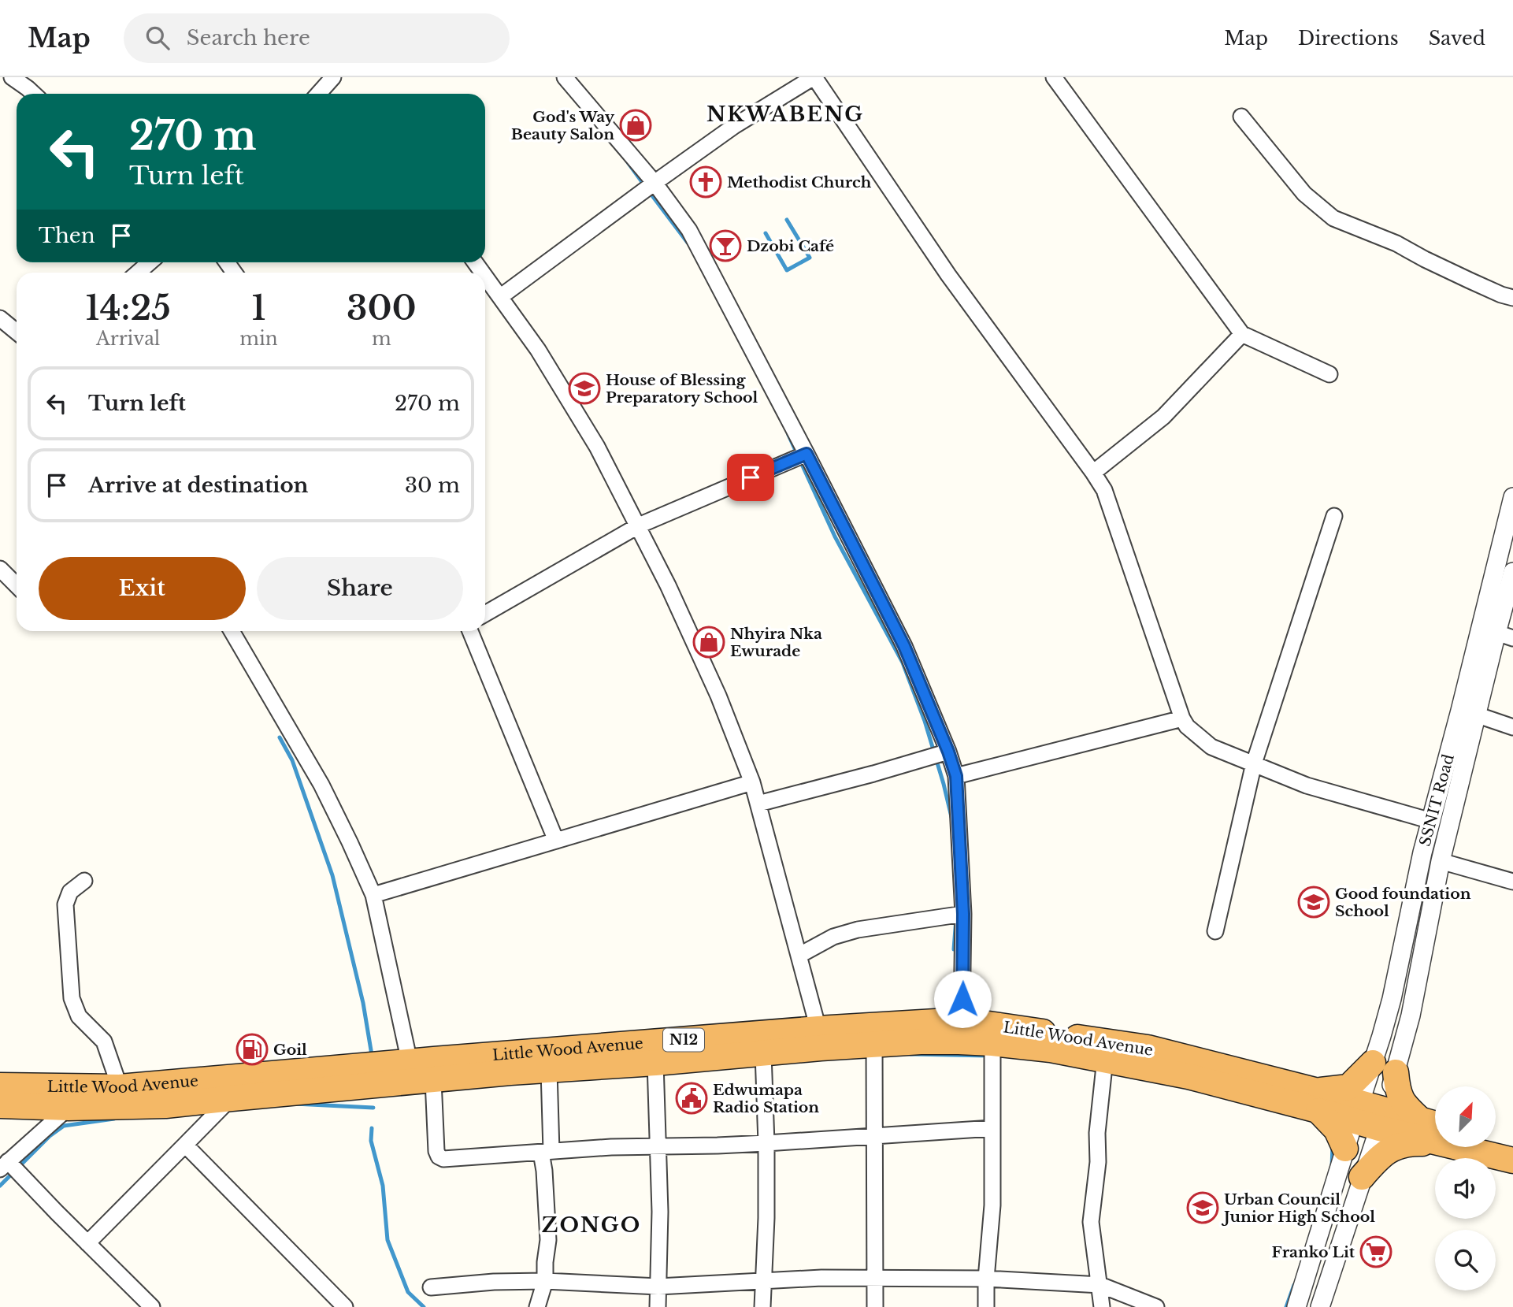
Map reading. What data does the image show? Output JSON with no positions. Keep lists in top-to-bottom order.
{
  "streets": {
    "highway": ["Little Wood Avenue", "N12"],
    "street": ["SSNIT Road"]
  },
  "crossings": [
    ["SSNIT Road", "Little Wood Avenue"],
    ["SSNIT Road", "N12"],
    ["Little Wood Avenue", "N12"]
  ],
  "districts": ["NKWABENG", "ZONGO"],
  "places": {
    "shop": ["God's Way Beauty Salon", "Nhyira Nka Ewurade"],
    "church": ["Methodist Church"],
    "bar": ["Dzobi Café"],
    "school or university": ["House of Blessing Preparatory School", "Good foundation School", "Urban Council Junior High School"],
    "fuel station": ["Goil"],
    "public building": ["Edwumapa Radio Station"],
    "supermarket": ["Franko Lit"]
  },
  "north": "top right",
  "page": {
    "header": "Map",
    "search": "Search here",
    "nav": ["Map", "Directions", "Saved"],
    "turn": ["270 m", "Turn left"],
    "then": "Then",
    "eta": [
      "14:25",
      "Arrival",
      "1",
      "min",
      "300",
      "m"
    ],
    "list": [
      {
        "name": "Turn left",
        "value": "270 m"
      },
      {
        "name": "Arrive at destination",
        "value": "30 m"
      }
    ],
    "buttons": ["Exit", "Share"]
  }
}
